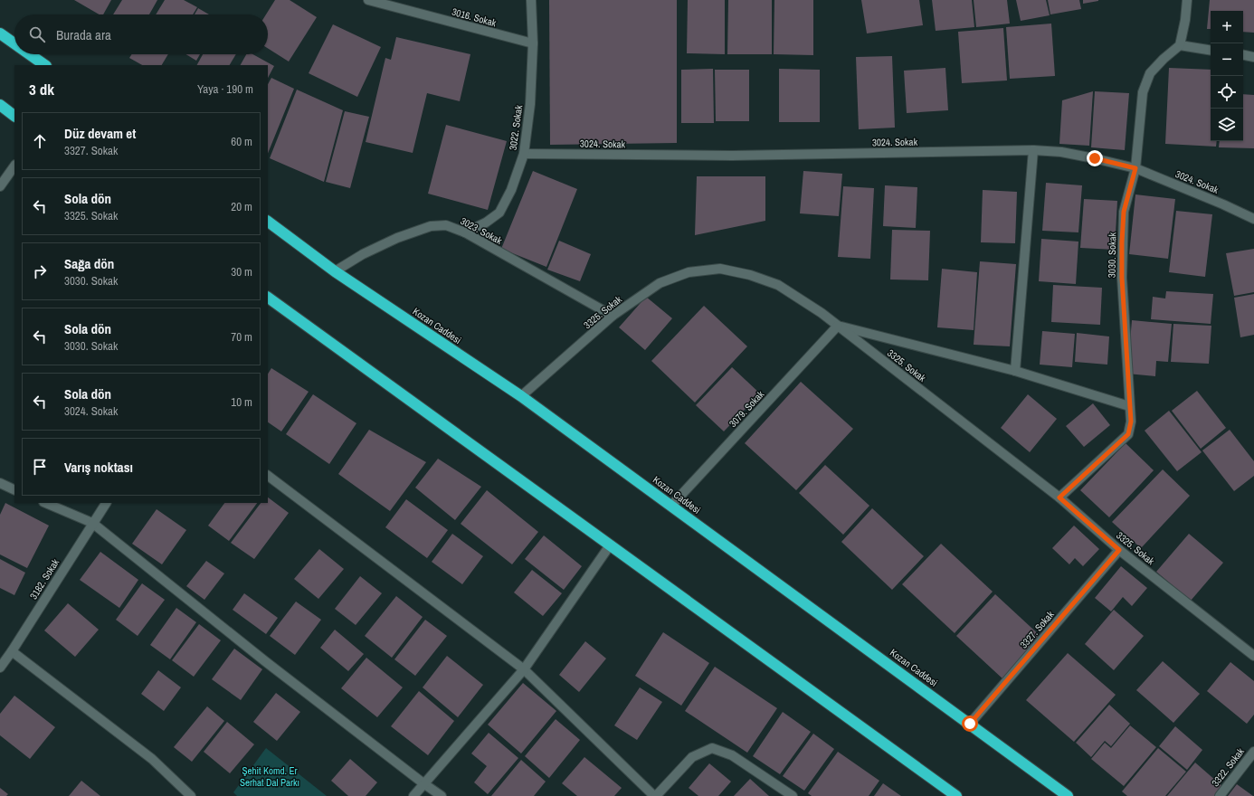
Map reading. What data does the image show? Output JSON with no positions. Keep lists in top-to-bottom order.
{
  "streets": {
    "highway": ["Kozan Caddesi"],
    "street": [
      "3016. Sokak",
      "3022. Sokak",
      "3024. Sokak",
      "3023. Sokak",
      "3030. Sokak",
      "3325. Sokak",
      "3079. Sokak",
      "3182. Sokak",
      "3327. Sokak",
      "3322. Sokak"
    ]
  },
  "crossings": [
    ["3016. Sokak", "3022. Sokak"],
    ["3022. Sokak", "3024. Sokak"],
    ["3022. Sokak", "3023. Sokak"],
    ["3024. Sokak", "3030. Sokak"],
    ["3023. Sokak", "3325. Sokak"],
    ["3023. Sokak", "Kozan Caddesi"],
    ["3030. Sokak", "3325. Sokak"],
    ["3325. Sokak", "Kozan Caddesi"],
    ["3325. Sokak", "3079. Sokak"],
    ["3325. Sokak", "3327. Sokak"],
    ["Kozan Caddesi", "3079. Sokak"],
    ["Kozan Caddesi", "3327. Sokak"]
  ],
  "parks": ["Şehit Komd. Er Serhat Dal Parkı"],
  "page": {
    "map_buttons": ["+", "−"],
    "search": "Burada ara",
    "heading": ["3 dk", "Yaya · 190 m"],
    "list": [
      ["Düz devam et", "3327. Sokak", "60 m"],
      ["Sola dön", "3325. Sokak", "20 m"],
      ["Sağa dön", "3030. Sokak", "30 m"],
      ["Sola dön", "3030. Sokak", "70 m"],
      ["Sola dön", "3024. Sokak", "10 m"],
      "Varış noktası"
    ]
  }
}
